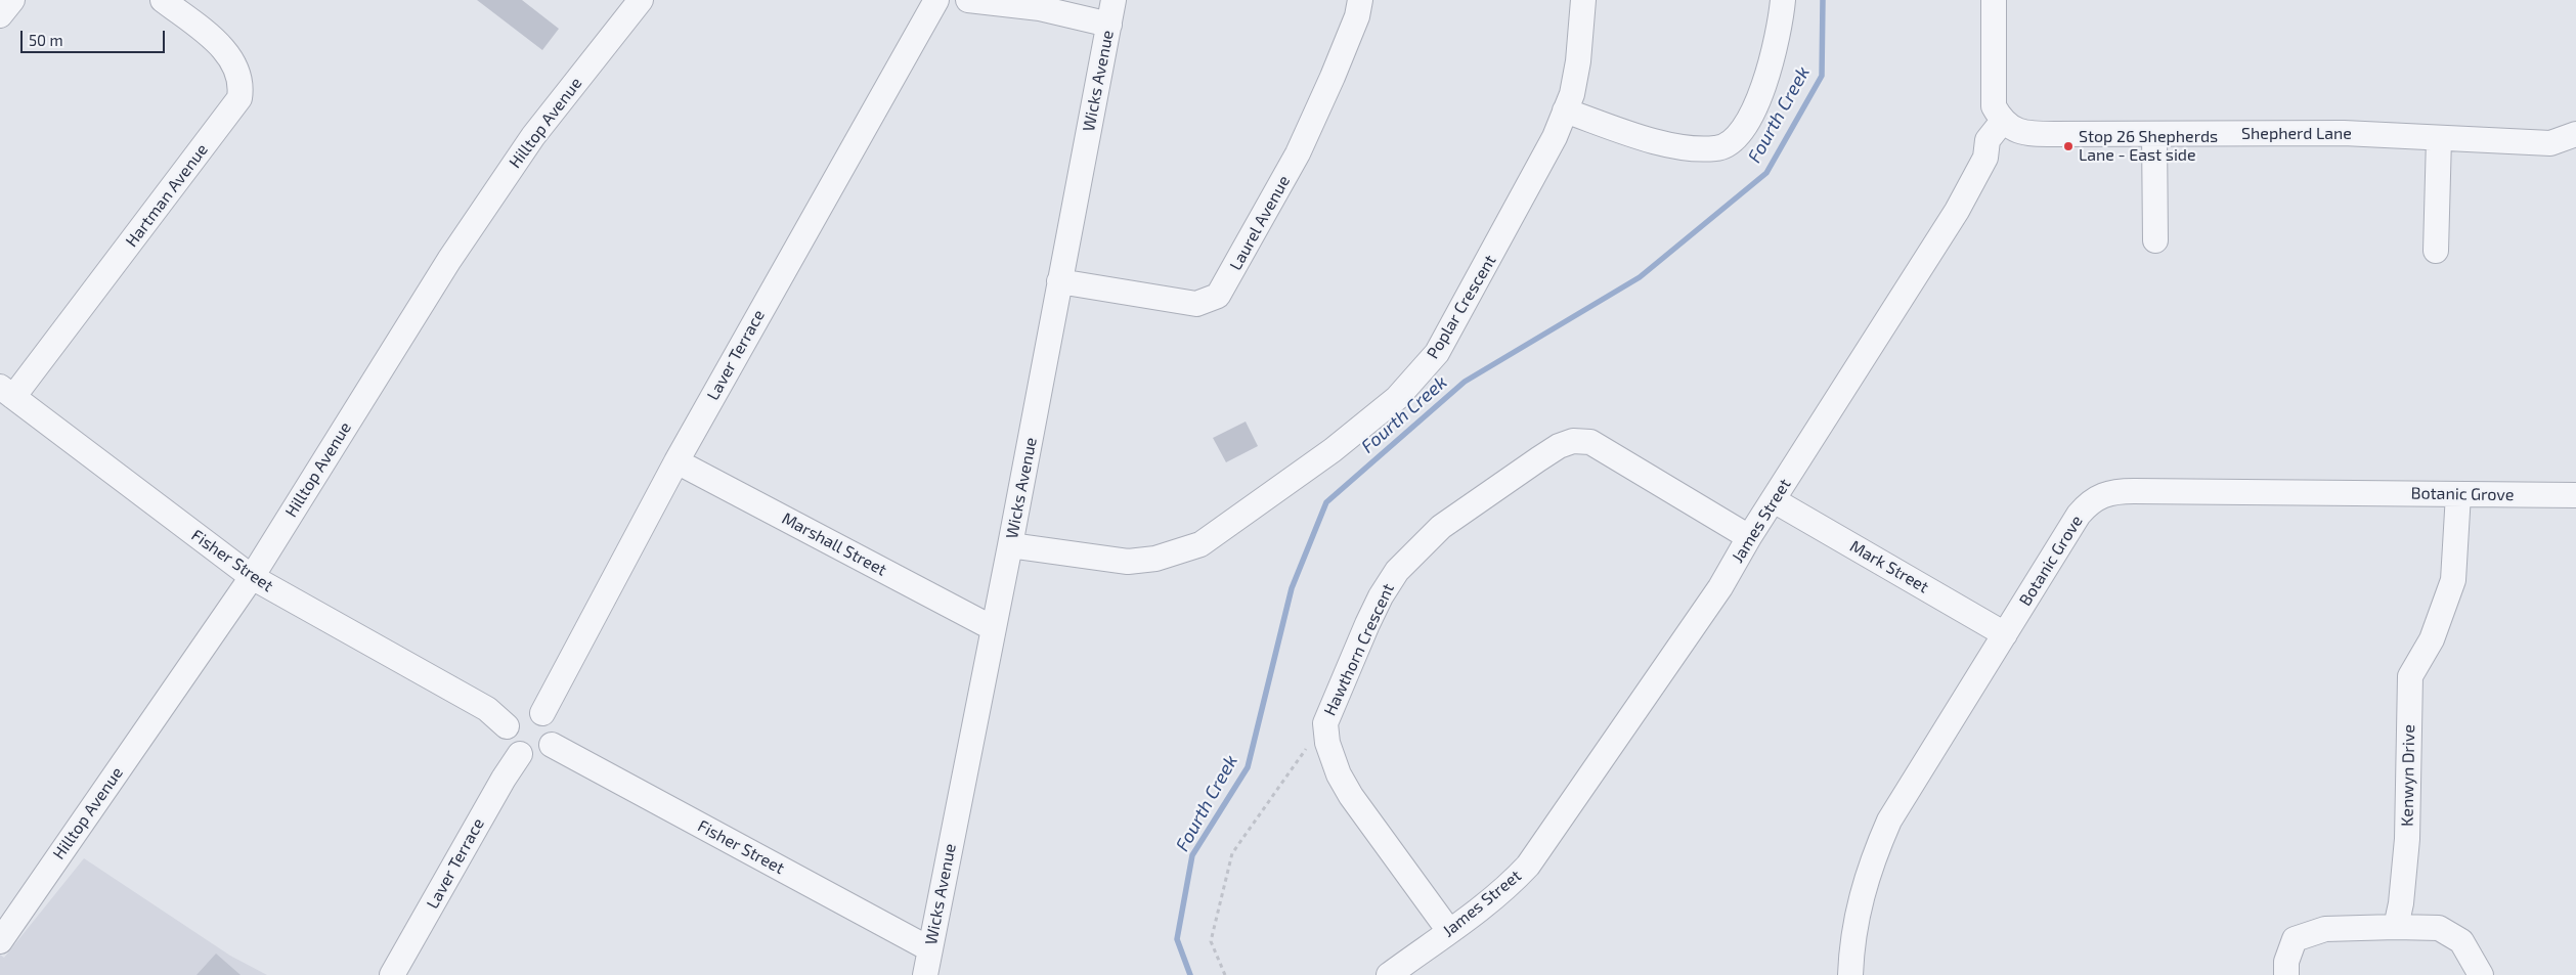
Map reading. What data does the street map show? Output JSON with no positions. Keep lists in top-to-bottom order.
{
  "streets": {
    "street": [
      "Wicks Avenue",
      "Hilltop Avenue",
      "Shepherd Lane",
      "Hartman Avenue",
      "Laurel Avenue",
      "Poplar Crescent",
      "Laver Terrace",
      "Botanic Grove",
      "James Street",
      "Marshall Street",
      "Fisher Street",
      "Mark Street",
      "Hawthorn Crescent",
      "Kenwyn Drive"
    ]
  },
  "crossings": [
    ["Wicks Avenue", "Laurel Avenue"],
    ["Wicks Avenue", "Poplar Crescent"],
    ["Wicks Avenue", "Marshall Street"],
    ["Wicks Avenue", "Fisher Street"],
    ["Hilltop Avenue", "Fisher Street"],
    ["Shepherd Lane", "James Street"],
    ["Hartman Avenue", "Fisher Street"],
    ["Laver Terrace", "Marshall Street"],
    ["Laver Terrace", "Fisher Street"],
    ["Botanic Grove", "Mark Street"],
    ["Botanic Grove", "Kenwyn Drive"],
    ["James Street", "Mark Street"],
    ["James Street", "Hawthorn Crescent"]
  ],
  "water": ["Fourth Creek"],
  "places": ["Stop 26 Shepherds Lane - East side"],
  "scale_bar": "50 m"
}
